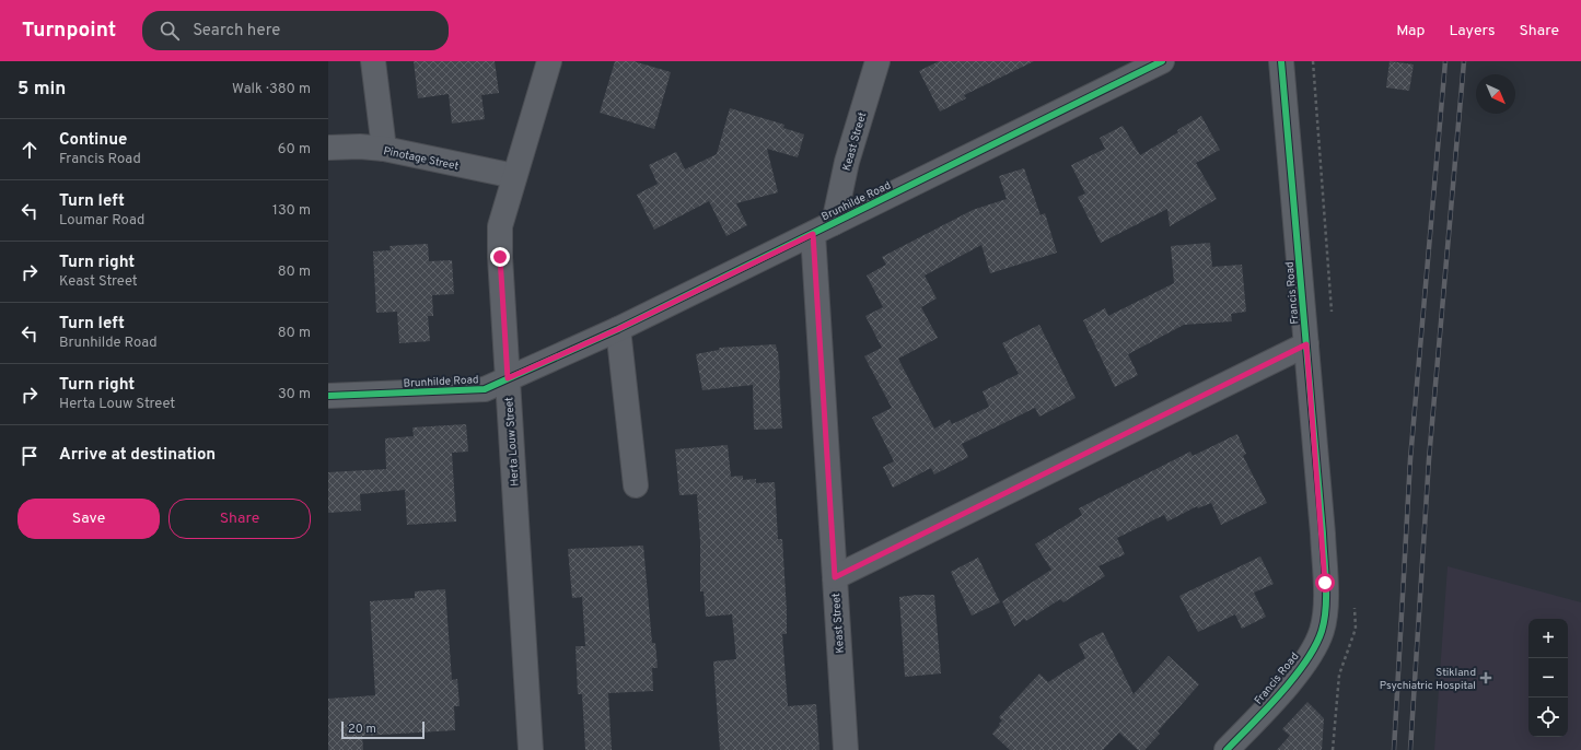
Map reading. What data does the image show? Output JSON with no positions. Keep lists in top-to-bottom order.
{
  "streets": {
    "street": [
      "Keast Street",
      "Pinotage Street",
      "Brunhilde Road",
      "Francis Road",
      "Herta Louw Street"
    ]
  },
  "crossings": [
    ["Keast Street", "Brunhilde Road"],
    ["Pinotage Street", "Herta Louw Street"],
    ["Brunhilde Road", "Herta Louw Street"]
  ],
  "places": {
    "health": ["Stikland Psychiatric Hospital"]
  },
  "scale_bar": "20 m",
  "north": "bottom right",
  "page": {
    "header": "Turnpoint",
    "search": "Search here",
    "nav": ["Map", "Layers", "Share"],
    "heading": ["5 min", "Walk · 380 m"],
    "list": [
      ["Continue", "Francis Road", "60 m"],
      ["Turn left", "Loumar Road", "130 m"],
      ["Turn right", "Keast Street", "80 m"],
      ["Turn left", "Brunhilde Road", "80 m"],
      ["Turn right", "Herta Louw Street", "30 m"],
      "Arrive at destination"
    ],
    "buttons": ["Save", "Share"],
    "map_buttons": ["+", "−"],
    "scale": "20 m"
  }
}
